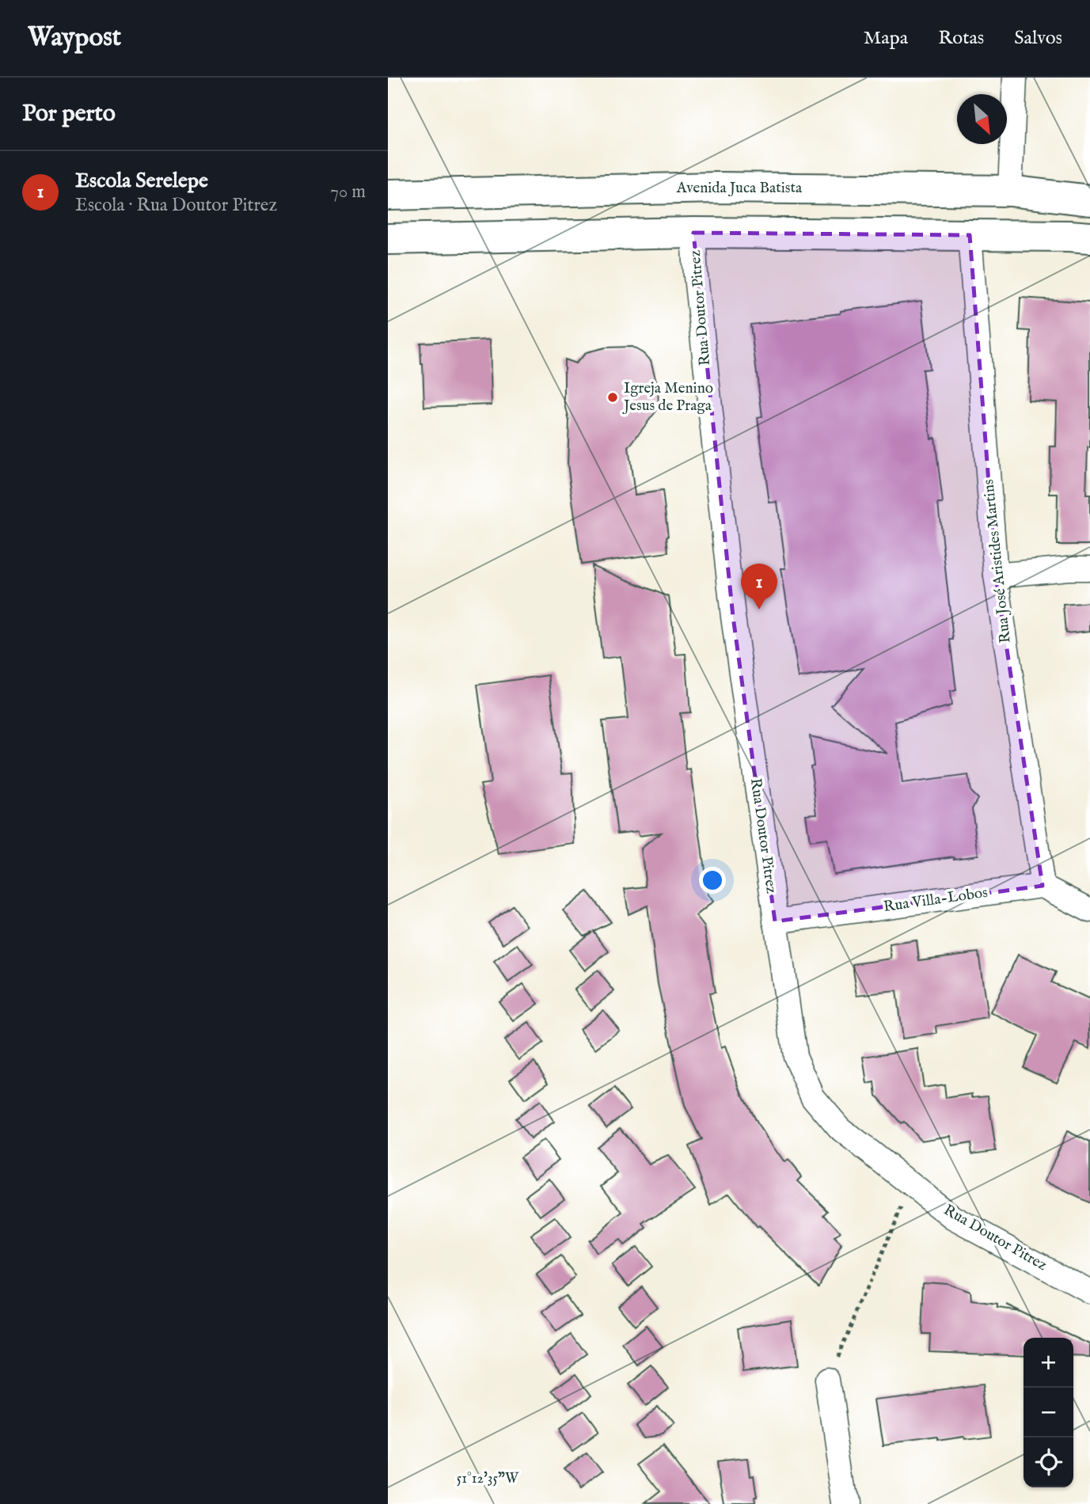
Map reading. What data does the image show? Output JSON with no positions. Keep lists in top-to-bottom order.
{
  "streets": {
    "main road": ["Avenida Juca Batista"],
    "street": ["Rua Doutor Pitrez", "Rua José Aristides Martins", "Rua Villa-Lobos"]
  },
  "crossings": [
    ["Rua Doutor Pitrez", "Rua Villa-Lobos"],
    ["Rua José Aristides Martins", "Rua Villa-Lobos"]
  ],
  "places": ["Igreja Menino Jesus de Praga"],
  "north": "bottom right",
  "page": {
    "header": "Waypost",
    "nav": ["Mapa", "Rotas", "Salvos"],
    "heading": "Por perto",
    "list": [
      {
        "mark": "1",
        "name": "Escola Serelepe",
        "note": "Escola · Rua Doutor Pitrez",
        "value": "70 m"
      }
    ],
    "pins": "1",
    "map_buttons": ["+", "−"]
  },
  "coordinates": ["51°12'35\"W"]
}
